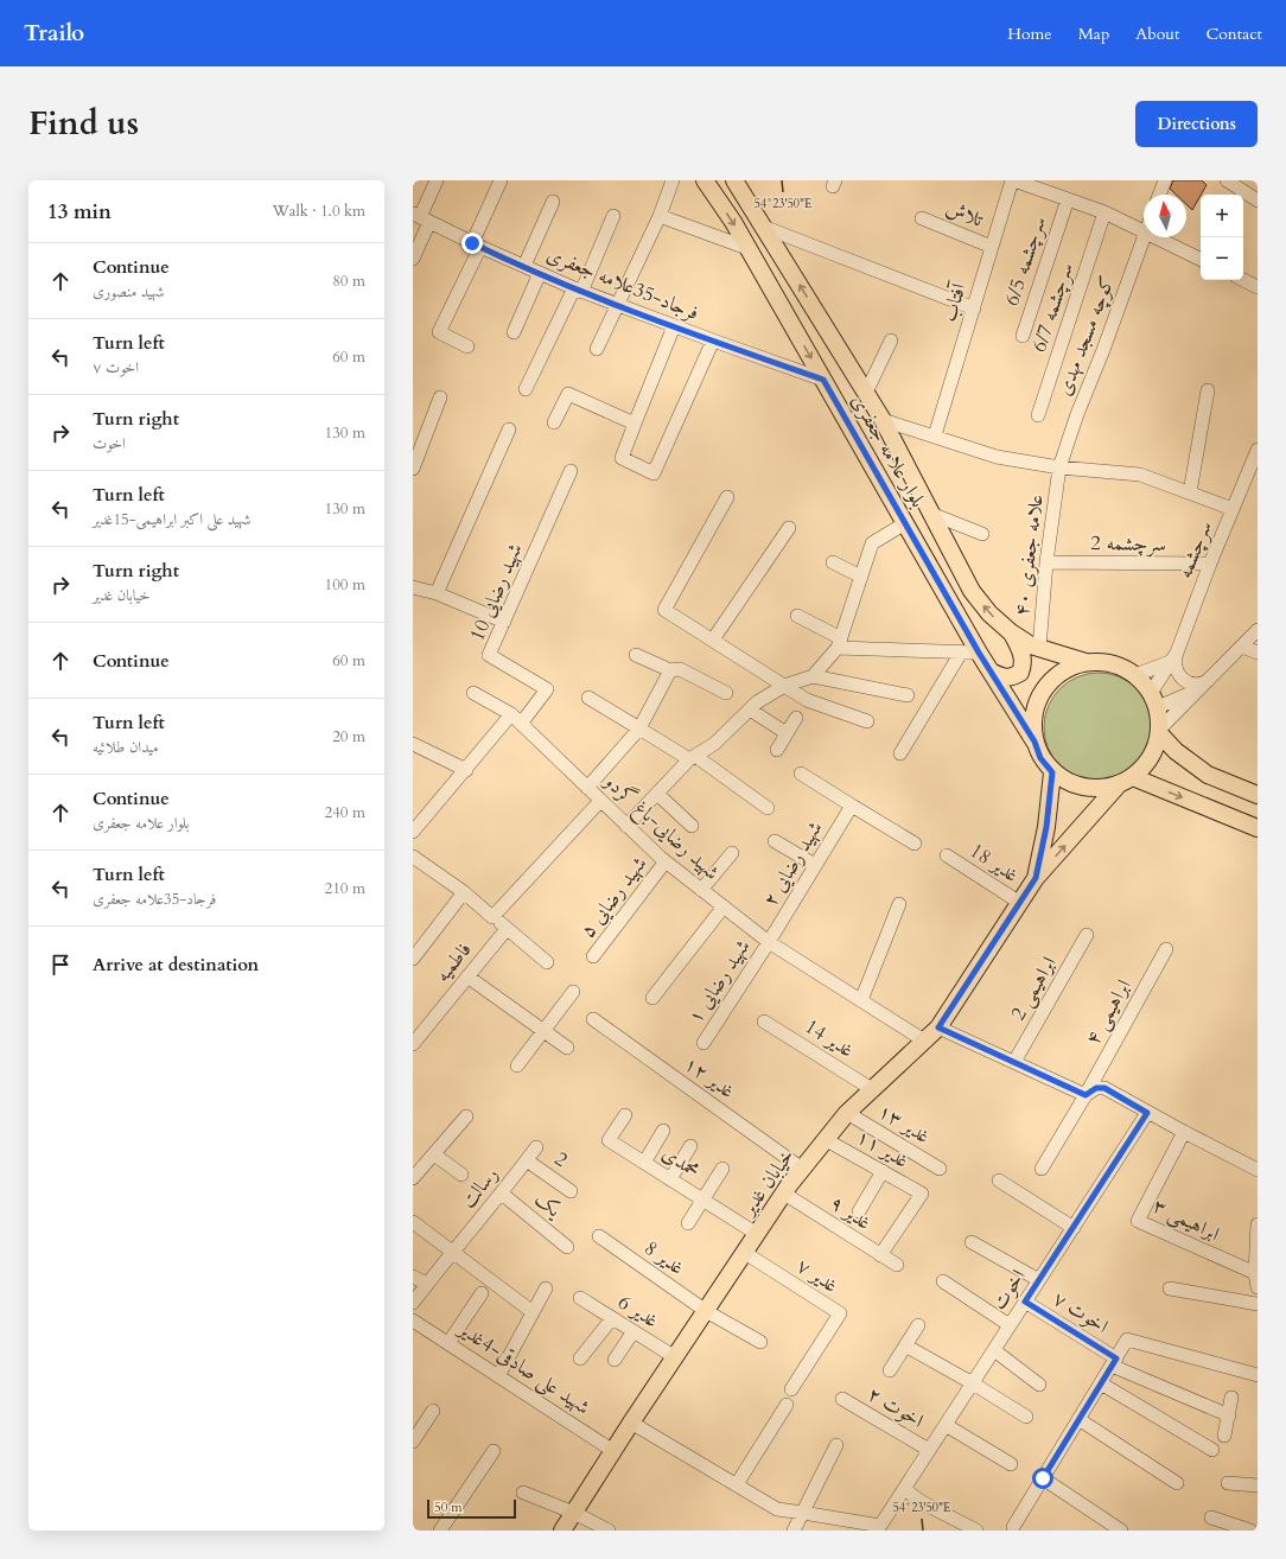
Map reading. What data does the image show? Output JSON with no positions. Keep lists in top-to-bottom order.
{
  "streets": {
    "main road": ["بلوار علامه جعفری", "خیابان غدیر"],
    "street": [
      "تلاش",
      "سرچشمه 6/5",
      "فرجاد-35علامه جعفری",
      "آفتاب",
      "سرچشمه 6/7",
      "کوچه مسجد مهدی",
      "سرچشمه 2",
      "سرچشمه",
      "علامه جعفری ۴۰",
      "شهید رضایی 10",
      "شهید رضایی-باغ گردو",
      "غدیر 18",
      "شهید رضایی ۲",
      "شهید رضایی ۵",
      "فاطمیه",
      "شهید رضایی ۱",
      "ابراهیمی 2",
      "ابراهیمی ۴",
      "غدیر 14",
      "غدیر ۱۲",
      "غدیر ۱۳",
      "غدیر ۱۱",
      "2",
      "محمدی",
      "رسالت",
      "یک",
      "غدیر ۹",
      "ابراهیمی ۳",
      "غدیر 8",
      "غدیر ۷",
      "اخوت",
      "غدیر 6",
      "اخوت ۷",
      "شهید علی صادقی-4غدیر",
      "اخوت ۲"
    ]
  },
  "crossings": [
    ["تلاش", "آفتاب"],
    ["فرجاد-35علامه جعفری", "بلوار علامه جعفری"],
    ["کوچه مسجد مهدی", "علامه جعفری ۴۰"],
    ["بلوار علامه جعفری", "علامه جعفری ۴۰"],
    ["سرچشمه 2", "سرچشمه"],
    ["سرچشمه 2", "علامه جعفری ۴۰"],
    ["شهید رضایی 10", "شهید رضایی-باغ گردو"],
    ["شهید رضایی-باغ گردو", "شهید رضایی ۲"],
    ["شهید رضایی-باغ گردو", "شهید رضایی ۵"],
    ["شهید رضایی-باغ گردو", "شهید رضایی ۱"],
    ["شهید رضایی-باغ گردو", "خیابان غدیر"],
    ["غدیر 18", "خیابان غدیر"],
    ["شهید رضایی ۲", "شهید رضایی ۱"],
    ["غدیر 14", "خیابان غدیر"],
    ["غدیر ۱۲", "خیابان غدیر"],
    ["غدیر ۱۳", "خیابان غدیر"],
    ["غدیر ۱۱", "خیابان غدیر"],
    ["غدیر ۱۱", "غدیر ۹"],
    ["2", "رسالت"],
    ["محمدی", "خیابان غدیر"],
    ["خیابان غدیر", "غدیر ۹"],
    ["خیابان غدیر", "غدیر 8"],
    ["خیابان غدیر", "غدیر ۷"],
    ["خیابان غدیر", "غدیر 6"],
    ["خیابان غدیر", "شهید علی صادقی-4غدیر"],
    ["رسالت", "یک"],
    ["اخوت", "اخوت ۷"],
    ["اخوت", "اخوت ۲"]
  ],
  "scale_bar": "50 m",
  "north": "top",
  "page": {
    "header": "Trailo",
    "nav": [
      "Home",
      "Map",
      "About",
      "Contact"
    ],
    "title": "Find us",
    "buttons": "Directions",
    "heading": ["13 min", "Walk · 1.0 km"],
    "map_buttons": ["+", "−"],
    "list": [
      ["Continue", "شهید منصوری", "80 m"],
      ["Turn left", "اخوت ۷", "60 m"],
      ["Turn right", "اخوت", "130 m"],
      ["Turn left", "شهید علی اکبر ابراهیمی-15غدیر", "130 m"],
      ["Turn right", "خیابان غدیر", "100 m"],
      ["Continue", "60 m"],
      ["Turn left", "میدان طلائیه", "20 m"],
      ["Continue", "بلوار علامه جعفری", "240 m"],
      ["Turn left", "فرجاد-35علامه جعفری", "210 m"],
      "Arrive at destination"
    ],
    "scale": "50 m"
  },
  "coordinates": ["54°23'50\"E"]
}
